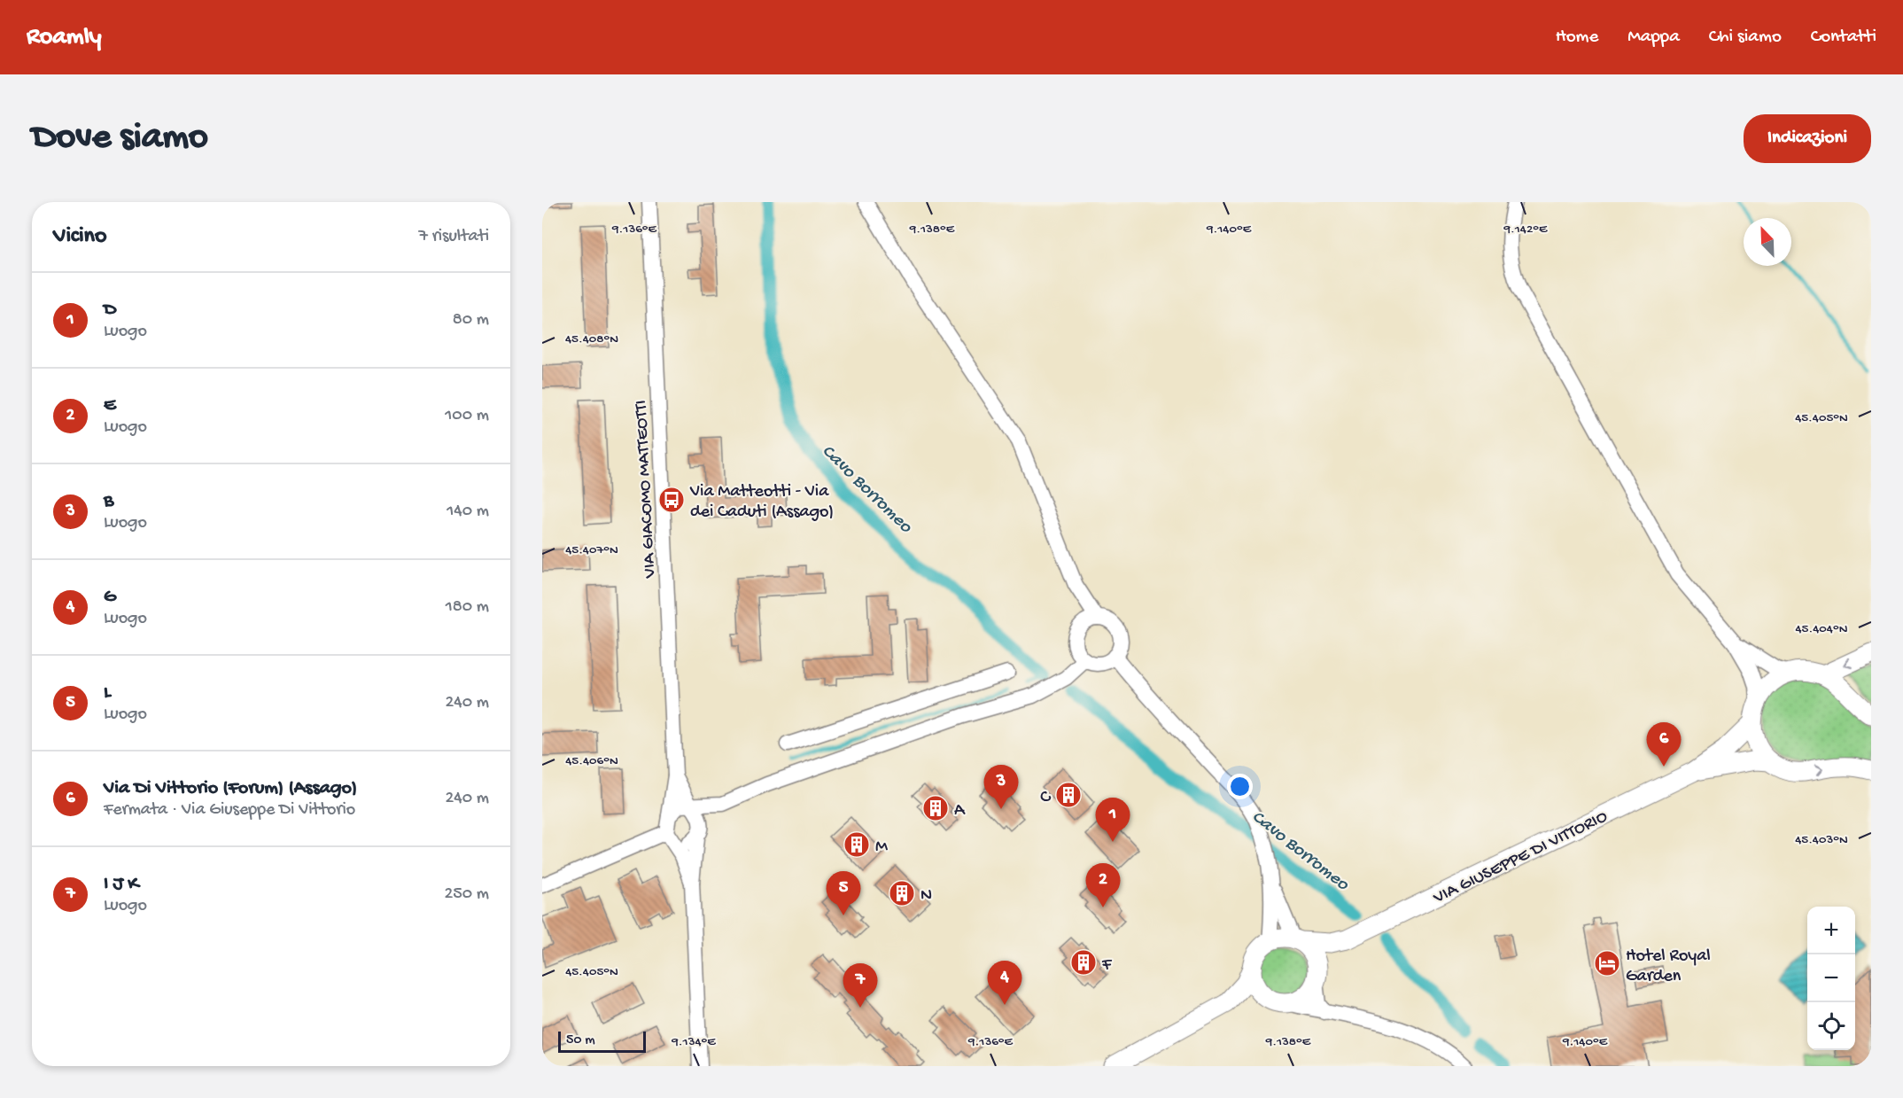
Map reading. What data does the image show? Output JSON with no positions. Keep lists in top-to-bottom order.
{
  "streets": {
    "main road": ["VIA GIUSEPPE DI VITTORIO"],
    "street": ["VIA GIACOMO MATTEOTTI"]
  },
  "water": ["Cavo Borromeo"],
  "places": {
    "bus stop": ["Via Matteotti - Via dei Caduti (Assago)"],
    "building": [
      "C",
      "A",
      "M",
      "N",
      "F"
    ],
    "hotel": ["Hotel Royal Garden"]
  },
  "scale_bar": "50 m",
  "north": "top left",
  "page": {
    "header": "Roamly",
    "nav": [
      "Home",
      "Mappa",
      "Chi siamo",
      "Contatti"
    ],
    "buttons": "Indicazioni",
    "title": "Dove siamo",
    "heading": ["Vicino", "7 risultati"],
    "list": [
      {
        "mark": "1",
        "name": "D",
        "note": "Luogo",
        "value": "80 m"
      },
      {
        "mark": "2",
        "name": "E",
        "note": "Luogo",
        "value": "100 m"
      },
      {
        "mark": "3",
        "name": "B",
        "note": "Luogo",
        "value": "140 m"
      },
      {
        "mark": "4",
        "name": "G",
        "note": "Luogo",
        "value": "180 m"
      },
      {
        "mark": "5",
        "name": "L",
        "note": "Luogo",
        "value": "240 m"
      },
      {
        "mark": "6",
        "name": "Via Di Vittorio (Forum) (Assago)",
        "note": "Fermata · Via Giuseppe Di Vittorio",
        "value": "240 m"
      },
      {
        "mark": "7",
        "name": "I J K",
        "note": "Luogo",
        "value": "250 m"
      }
    ],
    "pins": [
      "6",
      "3",
      "1",
      "2",
      "5",
      "4",
      "7"
    ],
    "map_buttons": ["+", "−"],
    "scale": "50 m"
  },
  "coordinates": [
    "9.136°E",
    "9.138°E",
    "9.140°E",
    "9.142°E",
    "45.408°N",
    "45.405°N",
    "45.407°N",
    "45.404°N",
    "45.406°N",
    "45.403°N",
    "9.134°E"
  ]
}
